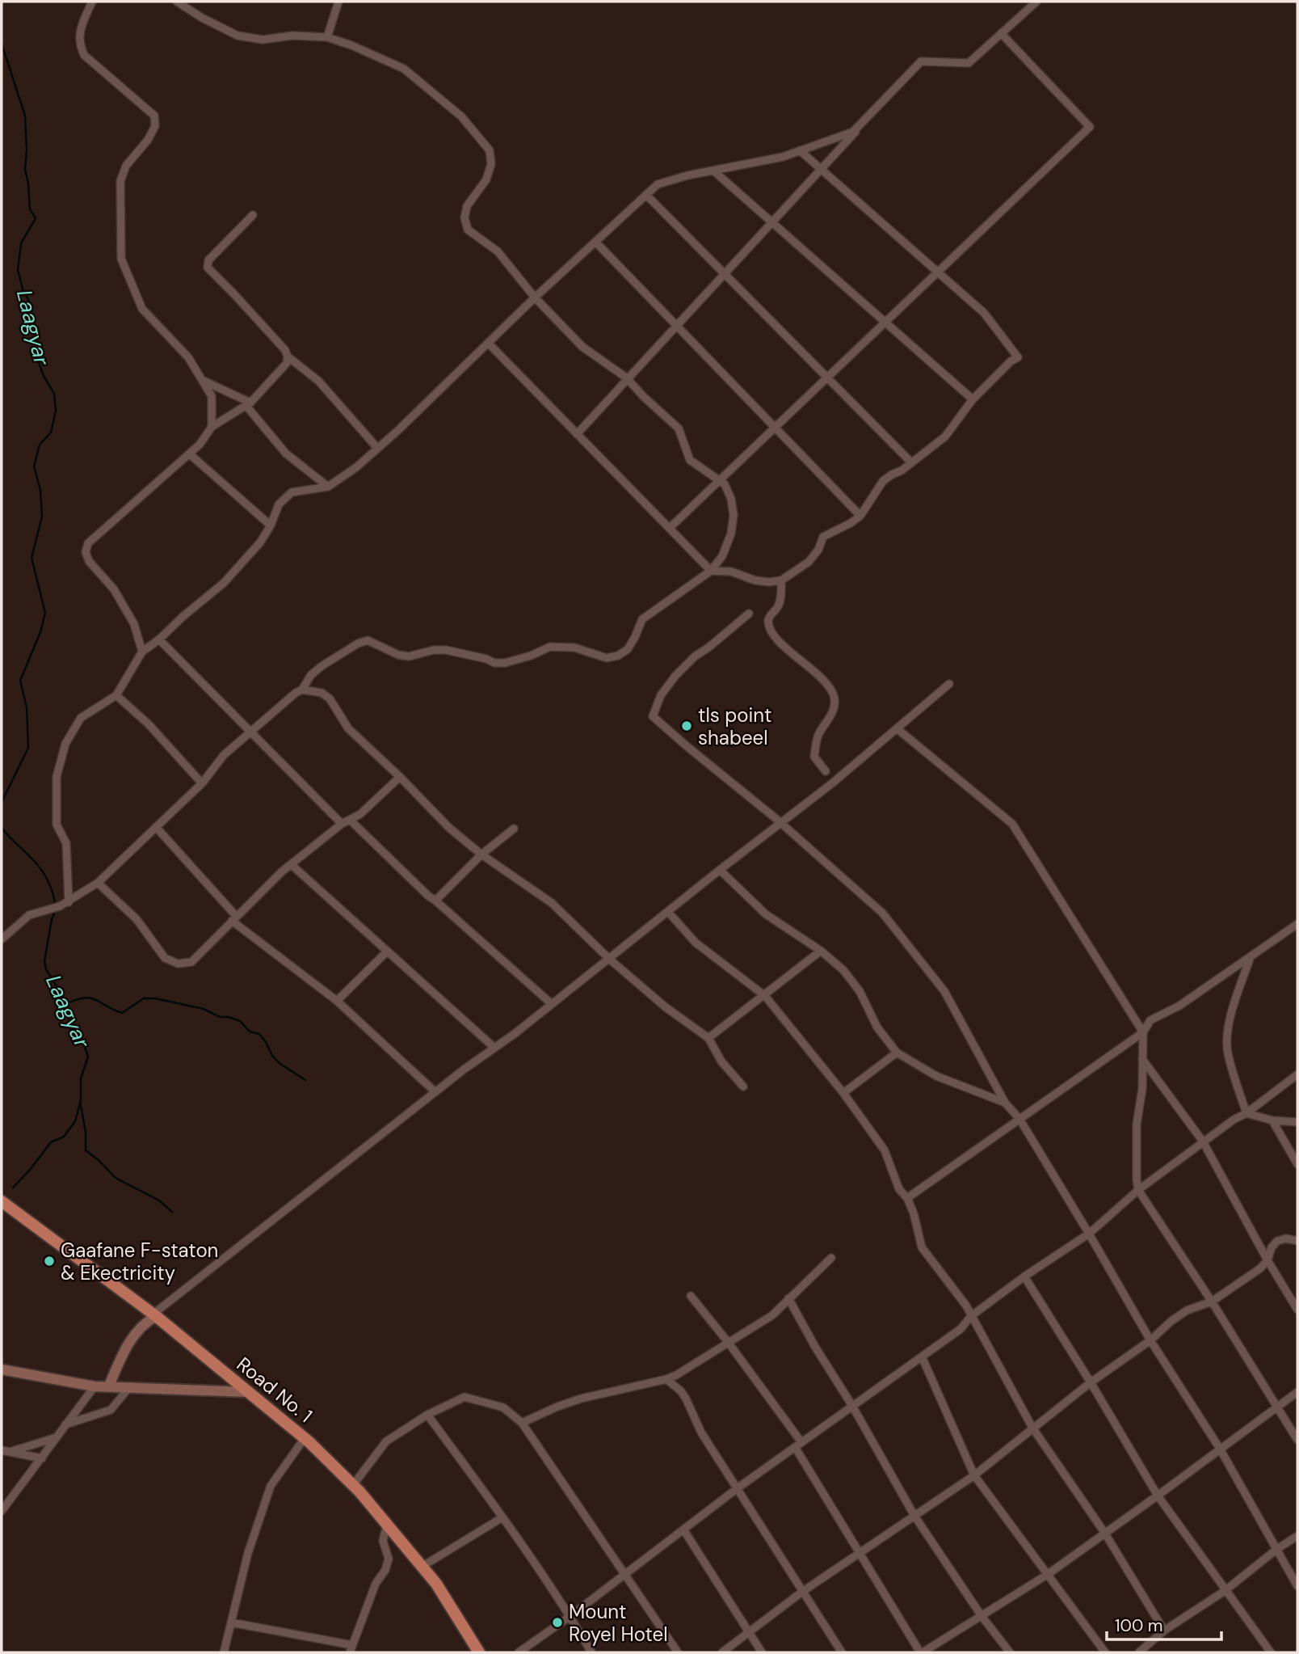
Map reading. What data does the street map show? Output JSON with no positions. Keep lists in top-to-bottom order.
{
  "streets": {
    "highway": ["Road No. 1"]
  },
  "water": ["Laagyar"],
  "places": ["tls point shabeel", "Gaafane F-staton & Ekectricity", "Mount Royel Hotel"],
  "scale_bar": "100 m"
}
